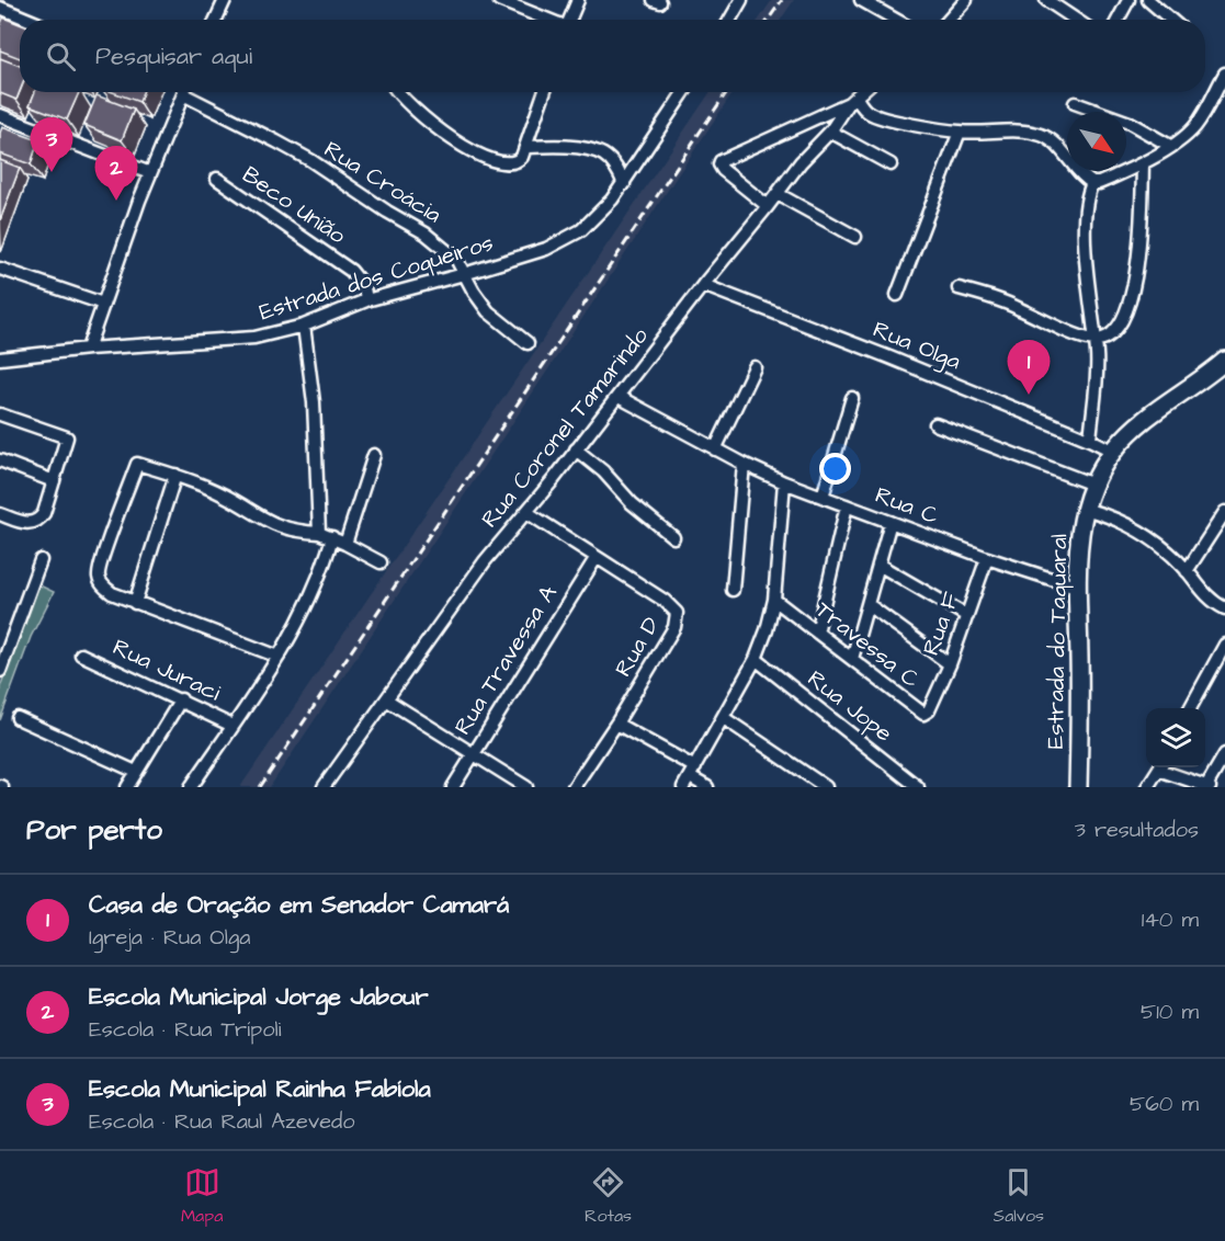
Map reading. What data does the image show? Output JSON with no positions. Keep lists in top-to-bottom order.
{
  "streets": {
    "street": [
      "Rua Croácia",
      "Beco União",
      "Estrada dos Coqueiros",
      "Rua Olga",
      "Rua Coronel Tamarindo",
      "Rua C",
      "Rua F",
      "Estrada do Taquaral",
      "Travessa C",
      "Rua D",
      "Rua Travessa A",
      "Rua Juraci",
      "Rua Jope"
    ]
  },
  "crossings": [
    ["Rua Croácia", "Estrada dos Coqueiros"],
    ["Beco União", "Estrada dos Coqueiros"],
    ["Rua Olga", "Rua Coronel Tamarindo"],
    ["Rua Olga", "Estrada do Taquaral"],
    ["Rua Coronel Tamarindo", "Rua C"],
    ["Rua Coronel Tamarindo", "Rua D"],
    ["Rua C", "Rua F"],
    ["Rua C", "Estrada do Taquaral"],
    ["Rua F", "Travessa C"],
    ["Rua D", "Rua Travessa A"]
  ],
  "north": "bottom right",
  "page": {
    "search": "Pesquisar aqui",
    "pins": ["3", "2", "1"],
    "heading": ["Por perto", "3 resultados"],
    "list": [
      {
        "mark": "1",
        "name": "Casa de Oração em Senador Camará",
        "note": "Igreja · Rua Olga",
        "value": "140 m"
      },
      {
        "mark": "2",
        "name": "Escola Municipal Jorge Jabour",
        "note": "Escola · Rua Trípoli",
        "value": "510 m"
      },
      {
        "mark": "3",
        "name": "Escola Municipal Rainha Fabíola",
        "note": "Escola · Rua Raul Azevedo",
        "value": "560 m"
      }
    ],
    "nav": ["Mapa", "Rotas", "Salvos"]
  }
}
